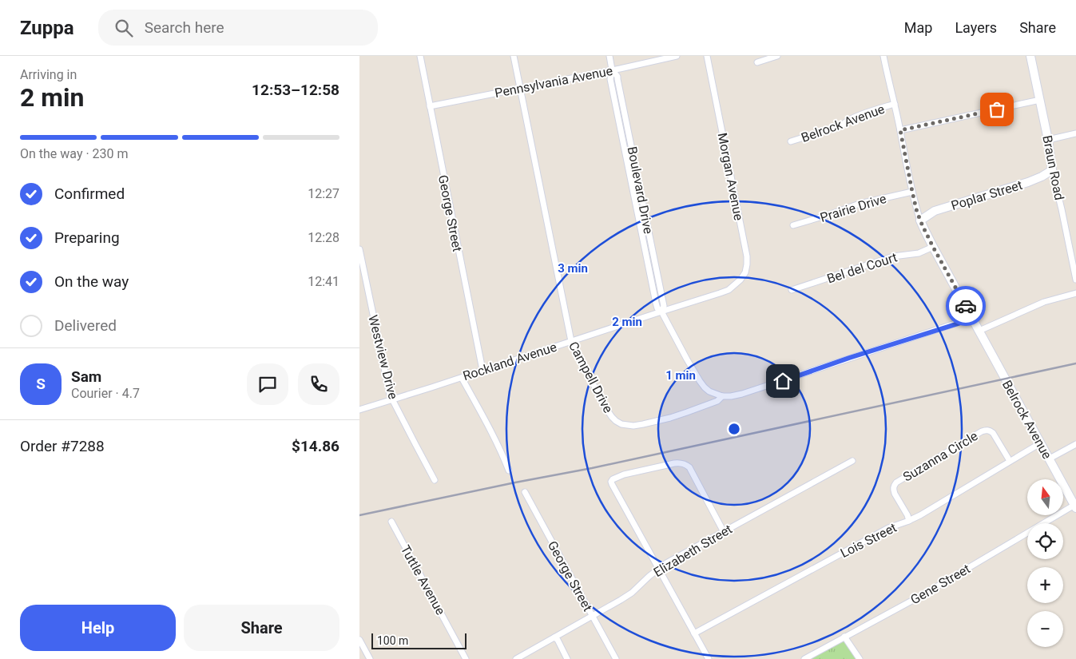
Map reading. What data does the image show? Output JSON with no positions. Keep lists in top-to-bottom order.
{
  "streets": {
    "street": [
      "Pennsylvania Avenue",
      "Belrock Avenue",
      "Braun Road",
      "Morgan Avenue",
      "Boulevard Drive",
      "Poplar Street",
      "Prairie Drive",
      "George Street",
      "Bel del Court",
      "Westview Drive",
      "Rockland Avenue",
      "Campell Drive",
      "Suzanna Circle",
      "Lois Street",
      "Elizabeth Street",
      "Tuttle Avenue",
      "Gene Street"
    ]
  },
  "crossings": [
    ["Pennsylvania Avenue", "Boulevard Drive"],
    ["Pennsylvania Avenue", "George Street"],
    ["Pennsylvania Avenue", "Campell Drive"],
    ["Belrock Avenue", "Poplar Street"],
    ["Belrock Avenue", "Prairie Drive"],
    ["Belrock Avenue", "Bel del Court"],
    ["Belrock Avenue", "Lois Street"],
    ["Belrock Avenue", "Gene Street"],
    ["Braun Road", "Poplar Street"],
    ["Morgan Avenue", "Rockland Avenue"],
    ["Boulevard Drive", "Rockland Avenue"],
    ["Boulevard Drive", "Campell Drive"],
    ["George Street", "Rockland Avenue"],
    ["George Street", "Elizabeth Street"],
    ["Westview Drive", "Rockland Avenue"],
    ["Rockland Avenue", "Campell Drive"],
    ["Suzanna Circle", "Lois Street"]
  ],
  "scale_bar": "100 m",
  "north": "top",
  "page": {
    "header": "Zuppa",
    "search": "Search here",
    "nav": ["Map", "Layers", "Share"],
    "heading": ["2 min", "Arriving in", "12:53–12:58"],
    "panel": [
      "Sam",
      "Courier · 4.7",
      "Order #7288",
      "$14.86"
    ],
    "bar": "On the way · 230 m",
    "list": [
      ["Confirmed", "12:27"],
      ["Preparing", "12:28"],
      ["On the way", "12:41"],
      "Delivered"
    ],
    "round": "S",
    "map_buttons": ["+", "−"],
    "buttons": ["Help", "Share"],
    "scale": "100 m"
  },
  "rings": ["3 min", "2 min", "1 min"]
}
